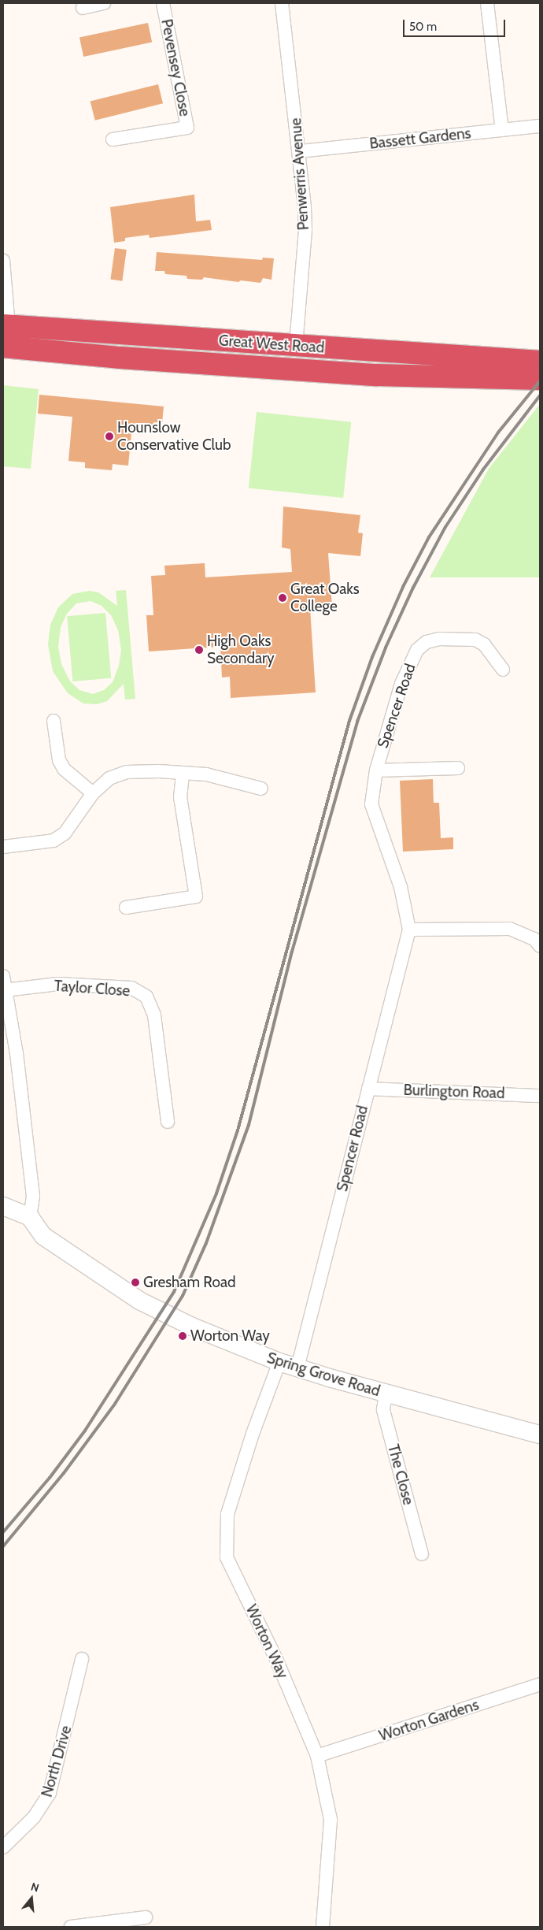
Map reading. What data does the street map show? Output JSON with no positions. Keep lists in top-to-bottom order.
{
  "streets": {
    "highway": ["Great West Road"],
    "main road": ["Spring Grove Road"],
    "street": [
      "Pevensey Close",
      "Bassett Gardens",
      "Penwerris Avenue",
      "Spencer Road",
      "Taylor Close",
      "Burlington Road",
      "The Close",
      "Worton Way",
      "Worton Gardens",
      "North Drive"
    ]
  },
  "crossings": [
    ["Bassett Gardens", "Penwerris Avenue"],
    ["Penwerris Avenue", "Great West Road"],
    ["Spencer Road", "Burlington Road"],
    ["Spencer Road", "Spring Grove Road"],
    ["Spring Grove Road", "The Close"],
    ["Spring Grove Road", "Worton Way"],
    ["Worton Way", "Worton Gardens"]
  ],
  "places": [
    "Hounslow Conservative Club",
    "Great Oaks College",
    "High Oaks Secondary",
    "Gresham Road",
    "Worton Way"
  ],
  "scale_bar": "50 m",
  "north": "top"
}
